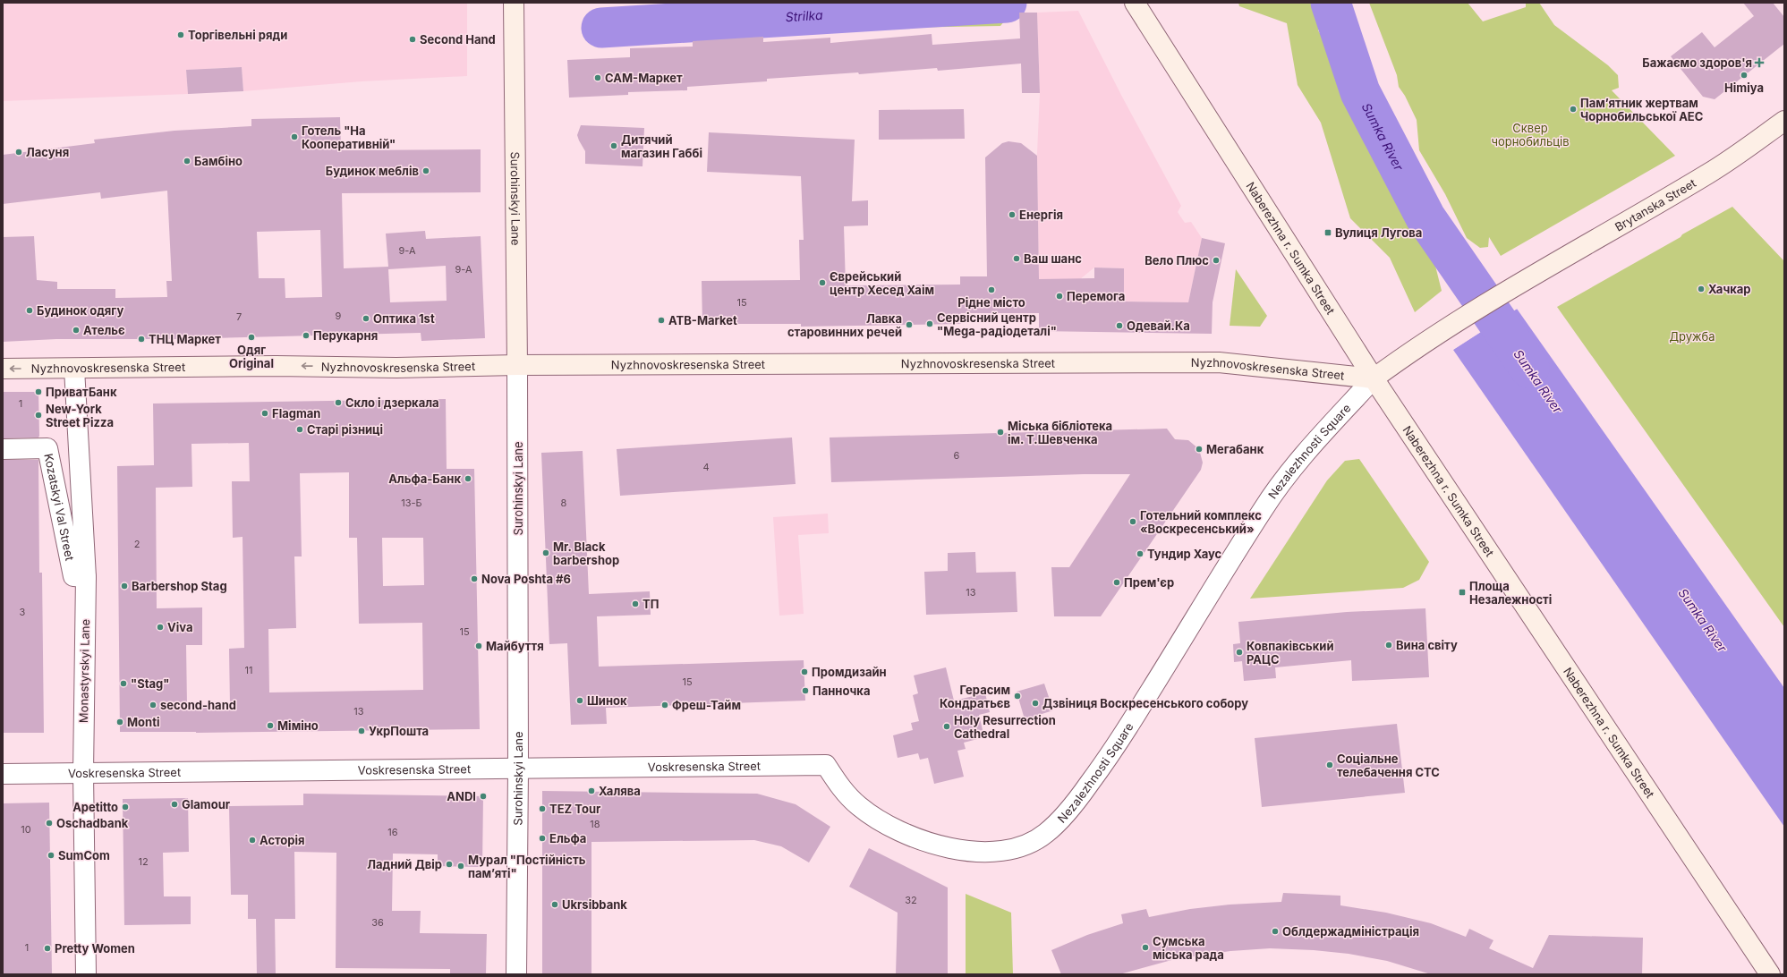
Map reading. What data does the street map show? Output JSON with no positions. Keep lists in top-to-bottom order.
{
  "streets": {
    "street": [
      "Surohinskyi Lane",
      "Brytanska Street",
      "Naberezhna r. Sumka Street",
      "Nyzhnovoskresenska Street",
      "Nezalezhnosti Square",
      "Kozatskyi Val Street",
      "Monastyrskyi Lane",
      "Voskresenska Street"
    ]
  },
  "crossings": [
    ["Surohinskyi Lane", "Nyzhnovoskresenska Street"],
    ["Surohinskyi Lane", "Voskresenska Street"],
    ["Brytanska Street", "Naberezhna r. Sumka Street"],
    ["Brytanska Street", "Nyzhnovoskresenska Street"],
    ["Brytanska Street", "Nezalezhnosti Square"],
    ["Naberezhna r. Sumka Street", "Nyzhnovoskresenska Street"],
    ["Naberezhna r. Sumka Street", "Nezalezhnosti Square"],
    ["Nyzhnovoskresenska Street", "Nezalezhnosti Square"],
    ["Nyzhnovoskresenska Street", "Monastyrskyi Lane"],
    ["Nezalezhnosti Square", "Voskresenska Street"],
    ["Kozatskyi Val Street", "Monastyrskyi Lane"],
    ["Monastyrskyi Lane", "Voskresenska Street"]
  ],
  "one_way": ["Nyzhnovoskresenska Street"],
  "water": ["Strilka", "Sumka River"],
  "parks": ["Сквер чорнобильців", "Дружба"],
  "places": {
    "other": [
      "Торгівельні ряди",
      "Second Hand",
      "Himiya",
      "САМ-Маркет",
      "Пам’ятник жертвам Чорнобильської АЕС",
      "Готель \"На Кооперативній\"",
      "Дитячий магазин Габбі",
      "Ласуня",
      "Бамбіно",
      "Будинок меблів",
      "Енергія",
      "Ваш шанс",
      "Вело Плюс",
      "Єврейський центр Хесед Хаім",
      "Хачкар",
      "Рідне місто",
      "Перемога",
      "Будинок одягу",
      "Оптика 1st",
      "ATB-Market",
      "Сервісний центр \"Mega-радіодеталі\"",
      "Лавка старовинних речей",
      "Одевай.Ка",
      "Ательє",
      "Перукарня",
      "Одяг Original",
      "ТНЦ Маркет",
      "ПриватБанк",
      "Скло і дзеркала",
      "Flagman",
      "New-York Street Pizza",
      "Старі різниці",
      "Міська бібліотека ім. Т.Шевченка",
      "Мегабанк",
      "Альфа-Банк",
      "Готельний комплекс «Воскресенський»",
      "Mr. Black barbershop",
      "Тундир Хаус",
      "Nova Poshta #6",
      "Прем'єр",
      "Barbershop Stag",
      "ТП",
      "Viva",
      "Вина світу",
      "Майбуття",
      "Ковпаківський РАЦС",
      "Промдизайн",
      "\"Stag\"",
      "Панночка",
      "Герасим Кондратьєв",
      "Шинок",
      "Дзвіниця Воскресенського собору",
      "second-hand",
      "Фреш-Тайм",
      "Monti",
      "Міміно",
      "Holy Resurrection Cathedral",
      "УкрПошта",
      "Соціальне телебачення СТС",
      "Халява",
      "ANDI",
      "Glamour",
      "Apetitto",
      "TEZ Tour",
      "Oschadbank",
      "Ельфа",
      "Асторія",
      "SumCom",
      "Ладний Двір",
      "Мурал \"Постійність пам’яті\"",
      "Ukrsibbank",
      "Облдержадміністрація",
      "Сумська міська рада",
      "Pretty Women"
    ],
    "health": ["Бажаємо здоров'я"],
    "transit": ["Вулиця Лугова", "Площа Незалежності"]
  },
  "house_numbers": [
    "9-А",
    "9-А",
    "15",
    "9",
    "7",
    "1",
    "6",
    "4",
    "13-Б",
    "8",
    "2",
    "13",
    "3",
    "15",
    "11",
    "15",
    "13",
    "18",
    "10",
    "16",
    "12",
    "32",
    "36",
    "1"
  ]
}
